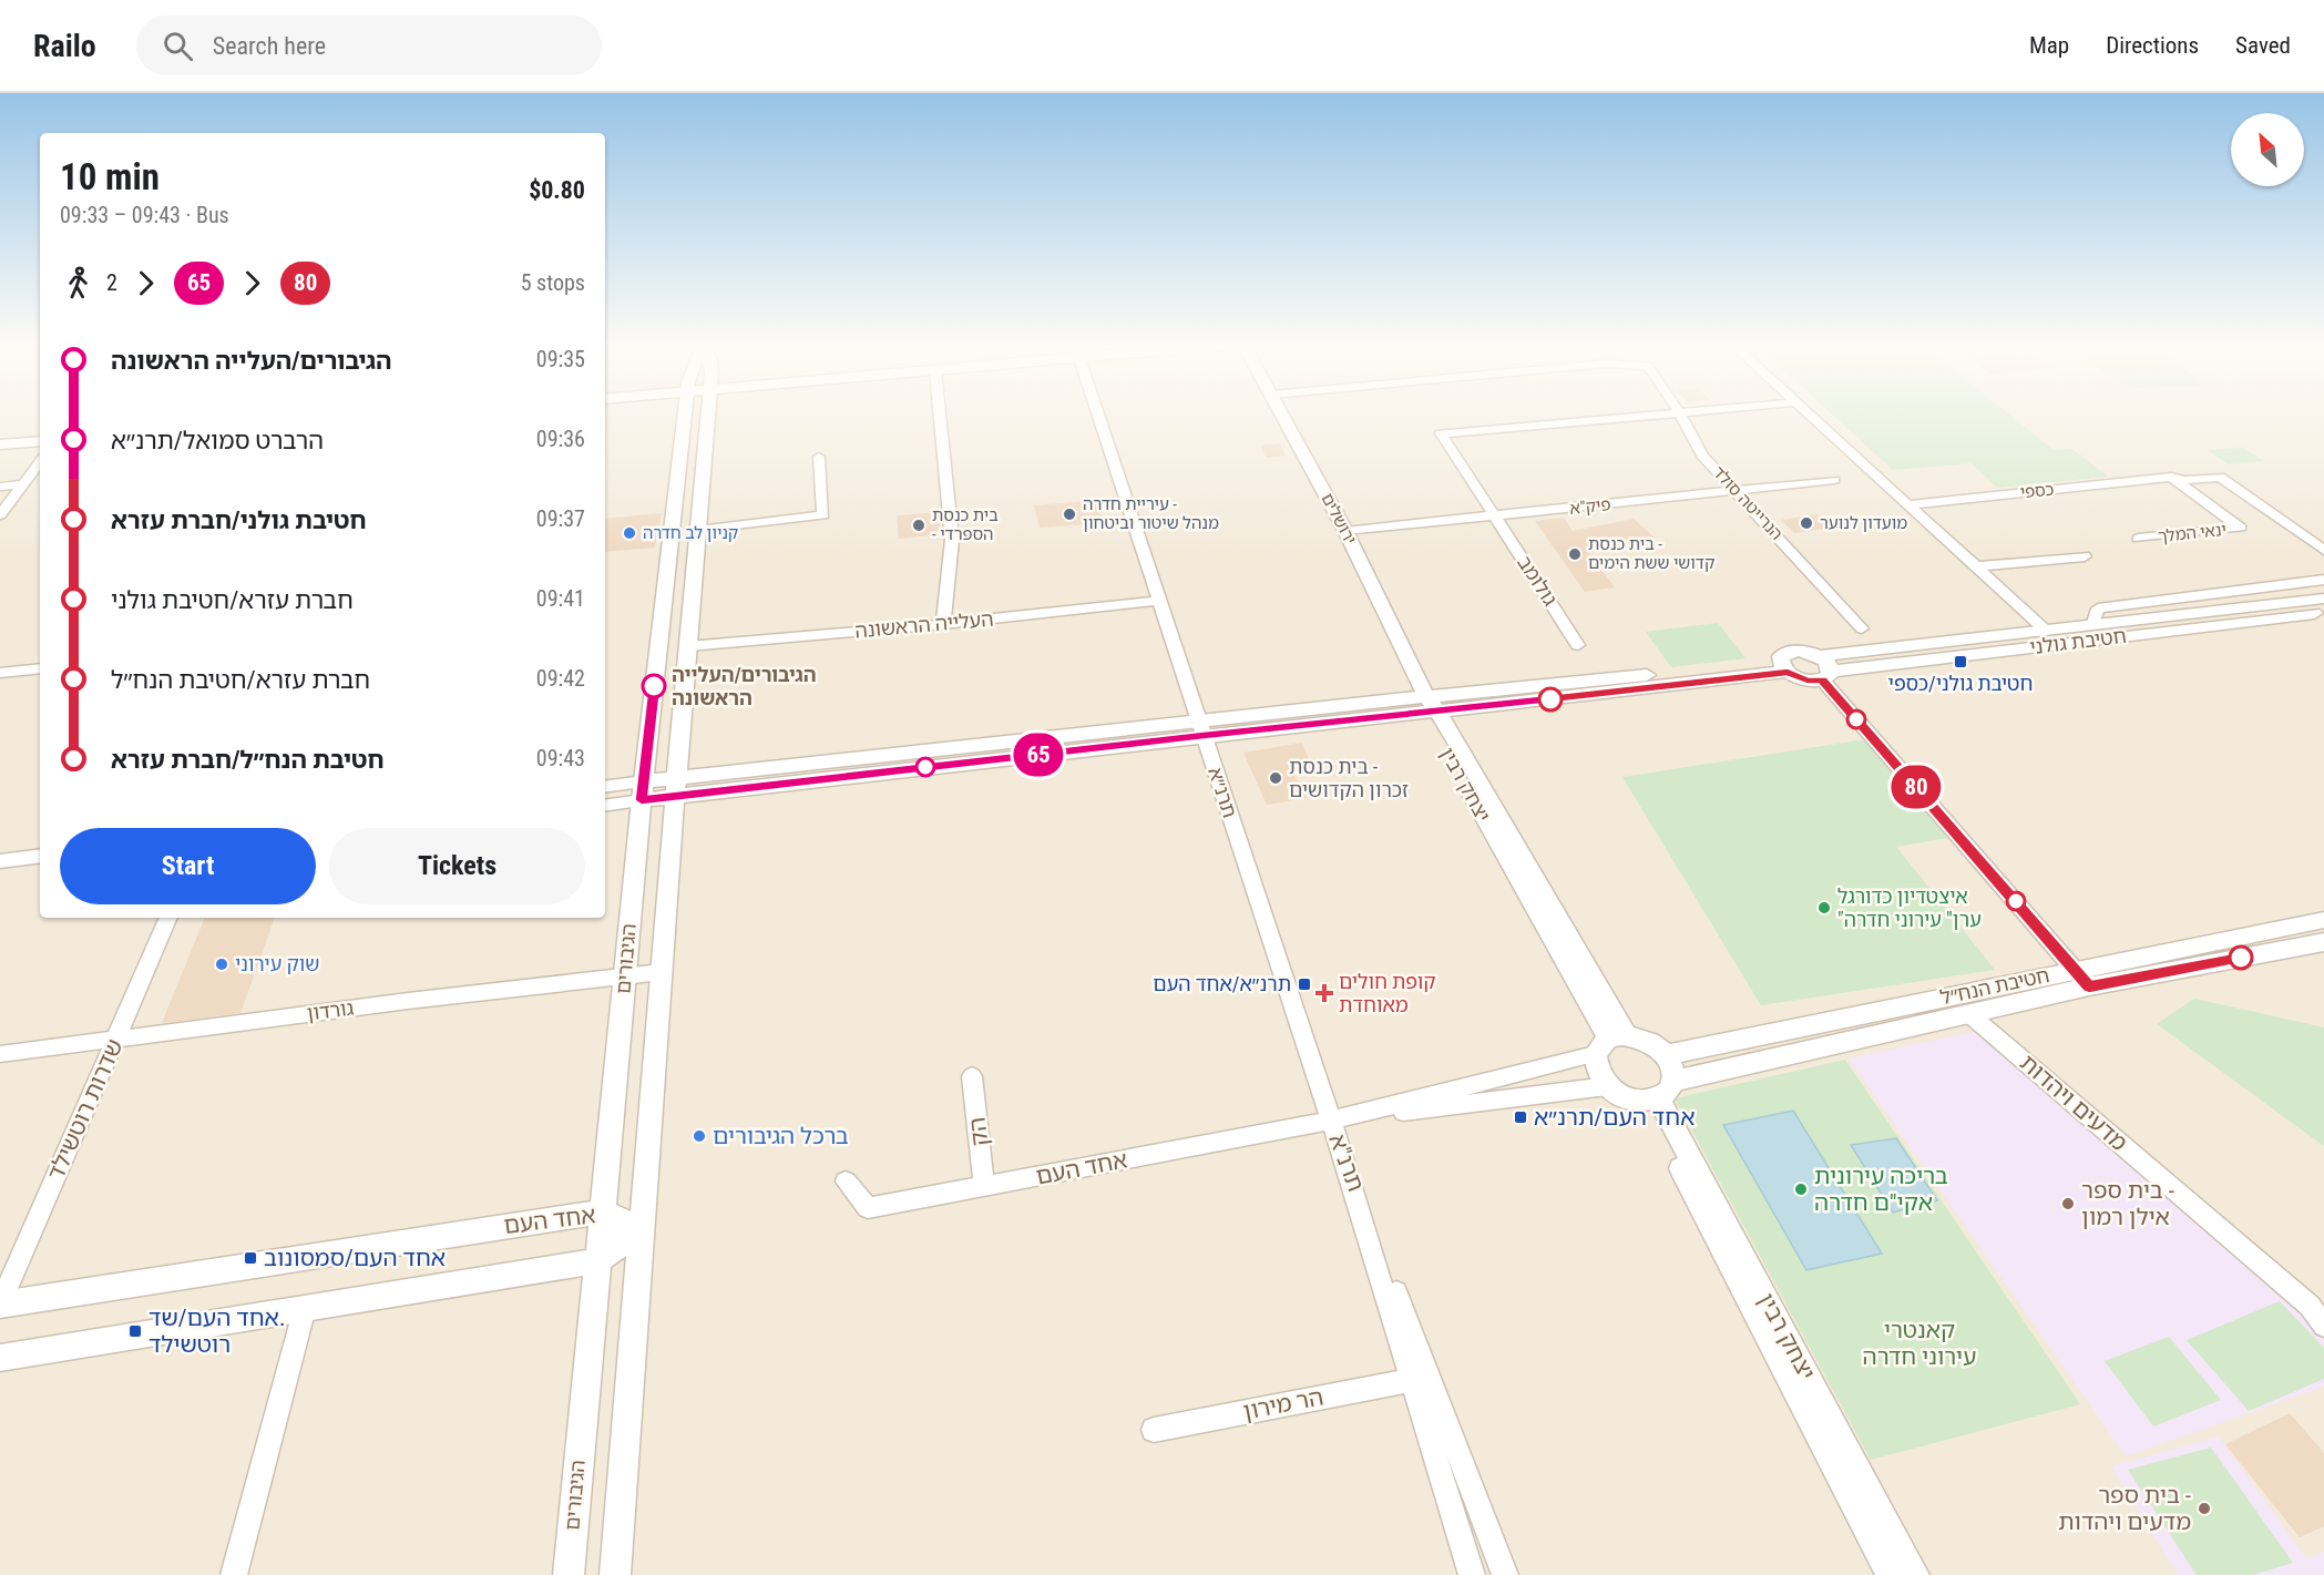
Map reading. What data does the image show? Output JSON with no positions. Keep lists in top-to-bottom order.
{
  "streets": {
    "street": [
      "כספי",
      "הנרייטה סולד",
      "פיק\"א",
      "ירושלים",
      "ינאי המלך",
      "גולומב",
      "העלייה הראשונה",
      "חטיבת גולני",
      "יצחק רבין",
      "תרנ״א",
      "הגיבורים",
      "חטיבת הנח״ל",
      "גורדון",
      "מדעים ויהדות",
      "שדרות רוטשילד",
      "הק",
      "תרנ\"א",
      "אחד העם",
      "הר מירון"
    ]
  },
  "crossings": [
    ["כספי", "ינאי המלך"],
    ["הנרייטה סולד", "פיק\"א"],
    ["פיק\"א", "ירושלים"],
    ["פיק\"א", "גולומב"],
    ["ירושלים", "יצחק רבין"],
    ["העלייה הראשונה", "תרנ״א"],
    ["העלייה הראשונה", "הגיבורים"],
    ["יצחק רבין", "חטיבת הנח״ל"],
    ["יצחק רבין", "אחד העם"],
    ["תרנ״א", "תרנ\"א"],
    ["תרנ״א", "אחד העם"],
    ["הגיבורים", "גורדון"],
    ["הגיבורים", "אחד העם"],
    ["חטיבת הנח״ל", "מדעים ויהדות"],
    ["חטיבת הנח״ל", "אחד העם"],
    ["גורדון", "שדרות רוטשילד"],
    ["שדרות רוטשילד", "אחד העם"],
    ["הק", "אחד העם"],
    ["תרנ\"א", "אחד העם"],
    ["תרנ\"א", "הר מירון"]
  ],
  "parks": ["קאנטרי עירוני חדרה"],
  "places": {
    "other": [
      "עיריית חדרה - מנהל שיטור וביטחון",
      "מועדון לנוער",
      "בית כנסת - הספרדי",
      "קניון לב חדרה",
      "בית כנסת - קדושי ששת הימים",
      "הגיבורים/העלייה הראשונה",
      "בית כנסת - זכרון הקדושים",
      "איצטדיון כדורגל \"ערן\" עירוני חדרה",
      "שוק עירוני",
      "ברכל הגיבורים",
      "בריכה עירונית אקי\"ם חדרה",
      "בית ספר - אילן רמון",
      "בית ספר - מדעים ויהדות"
    ],
    "transit": [
      "חטיבת גולני/כספי",
      "תרנ״א/אחד העם",
      "אחד העם/תרנ״א",
      "אחד העם/סמסונוב",
      "אחד העם/שד. רוטשילד"
    ],
    "health": ["קופת חולים מאוחדת"]
  },
  "lines": ["bus line 80", "bus line 65"],
  "north": "top left",
  "page": {
    "header": "Railo",
    "search": "Search here",
    "nav": ["Map", "Directions", "Saved"],
    "on_map": ["65", "80"],
    "heading": ["10 min", "09:33 – 09:43 · Bus", "$0.80"],
    "legs": [
      "2",
      "65",
      "80",
      "5 stops"
    ],
    "list": [
      {
        "name": "הגיבורים/העלייה הראשונה",
        "value": "09:35"
      },
      {
        "name": "הרברט סמואל/תרנ״א",
        "value": "09:36"
      },
      {
        "name": "חטיבת גולני/חברת עזרא",
        "value": "09:37"
      },
      {
        "name": "חברת עזרא/חטיבת גולני",
        "value": "09:41"
      },
      {
        "name": "חברת עזרא/חטיבת הנח״ל",
        "value": "09:42"
      },
      {
        "name": "חטיבת הנח״ל/חברת עזרא",
        "value": "09:43"
      }
    ],
    "buttons": ["Start", "Tickets"]
  }
}
